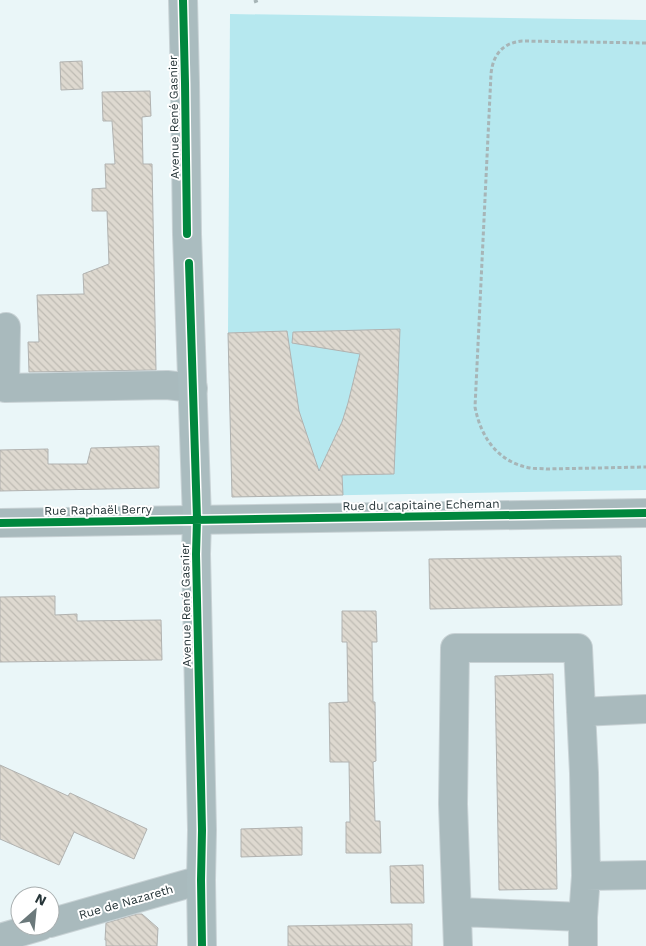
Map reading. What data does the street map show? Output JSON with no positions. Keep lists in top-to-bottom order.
{
  "streets": {
    "main road": ["Avenue René Gasnier"],
    "street": ["Rue du capitaine Echeman", "Rue Raphaël Berry", "Rue de Nazareth"]
  },
  "crossings": [
    ["Avenue René Gasnier", "Rue du capitaine Echeman"],
    ["Avenue René Gasnier", "Rue Raphaël Berry"],
    ["Avenue René Gasnier", "Rue de Nazareth"],
    ["Rue du capitaine Echeman", "Rue Raphaël Berry"]
  ],
  "north": "top right"
}
